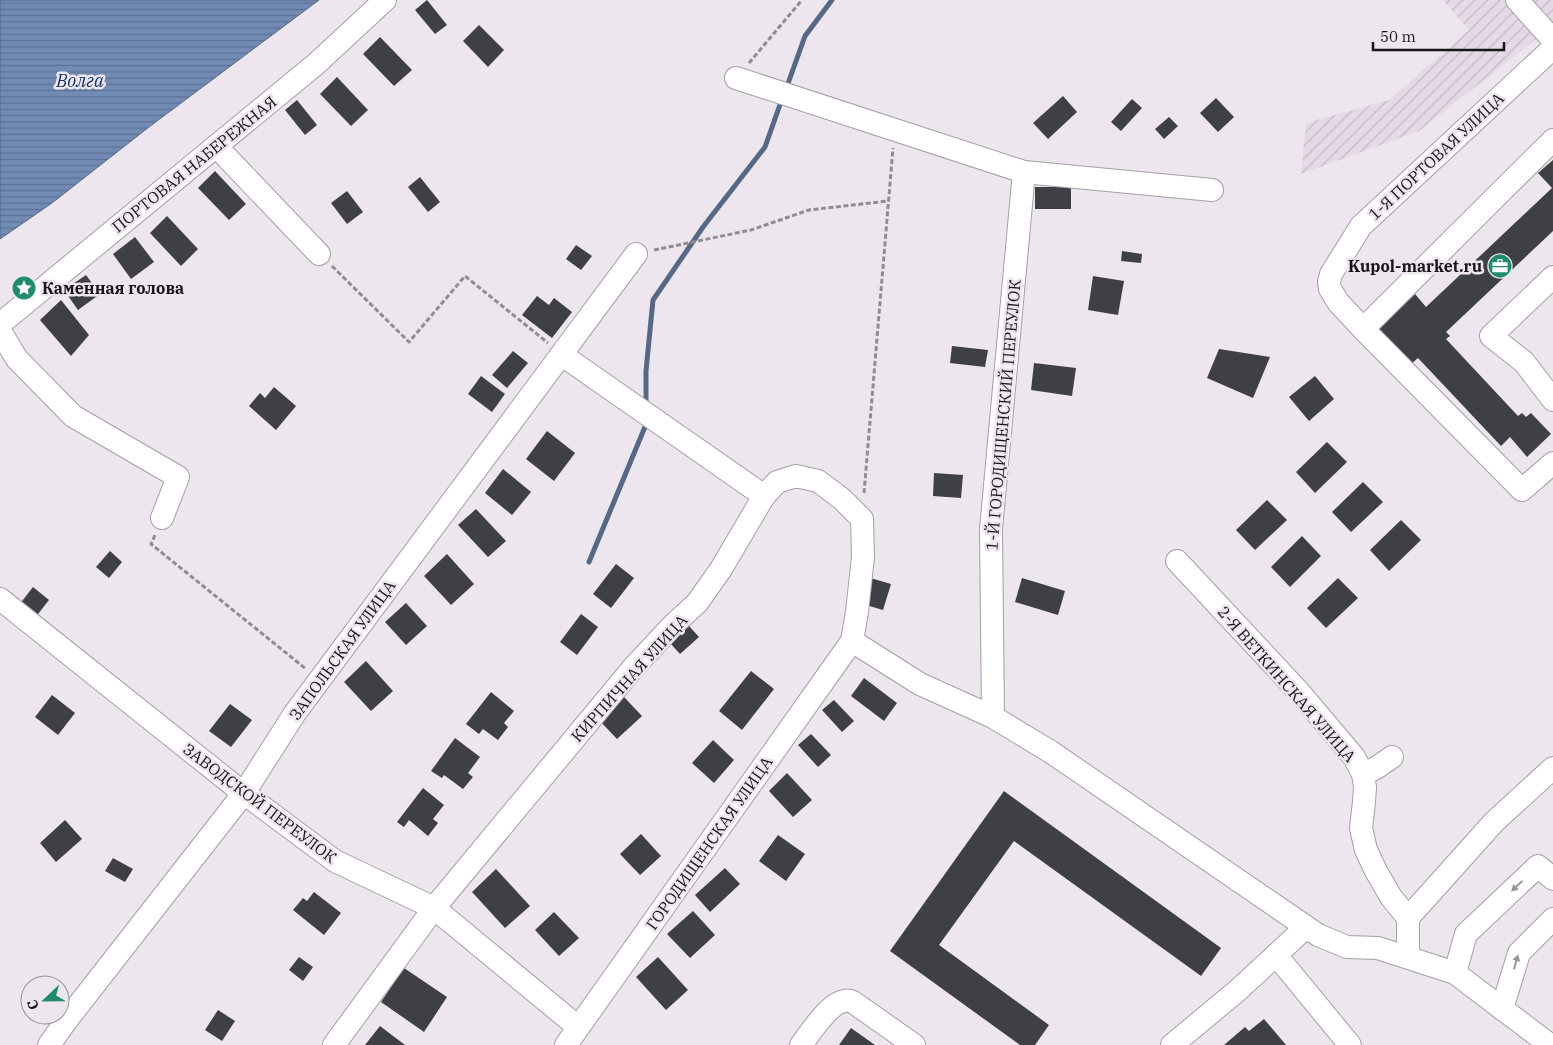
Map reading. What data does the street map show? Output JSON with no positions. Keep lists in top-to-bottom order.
{
  "streets": {
    "street": [
      "1-Я ПОРТОВАЯ УЛИЦА",
      "ПОРТОВАЯ НАБЕРЕЖНАЯ",
      "1-Й ГОРОДИЩЕНСКИЙ ПЕРЕУЛОК",
      "ЗАПОЛЬСКАЯ УЛИЦА",
      "КИРПИЧНАЯ УЛИЦА",
      "2-Я ВЕТКИНСКАЯ УЛИЦА",
      "ЗАВОДСКОЙ ПЕРЕУЛОК",
      "ГОРОДИЩЕНСКАЯ УЛИЦА"
    ]
  },
  "crossings": [
    ["ЗАПОЛЬСКАЯ УЛИЦА", "ЗАВОДСКОЙ ПЕРЕУЛОК"],
    ["КИРПИЧНАЯ УЛИЦА", "ЗАВОДСКОЙ ПЕРЕУЛОК"],
    ["ЗАВОДСКОЙ ПЕРЕУЛОК", "ГОРОДИЩЕНСКАЯ УЛИЦА"]
  ],
  "water": ["Волга"],
  "places": {
    "office": ["Kupol-market.ru"],
    "place": ["Каменная голова"]
  },
  "scale_bar": "50 m",
  "north": "left"
}
